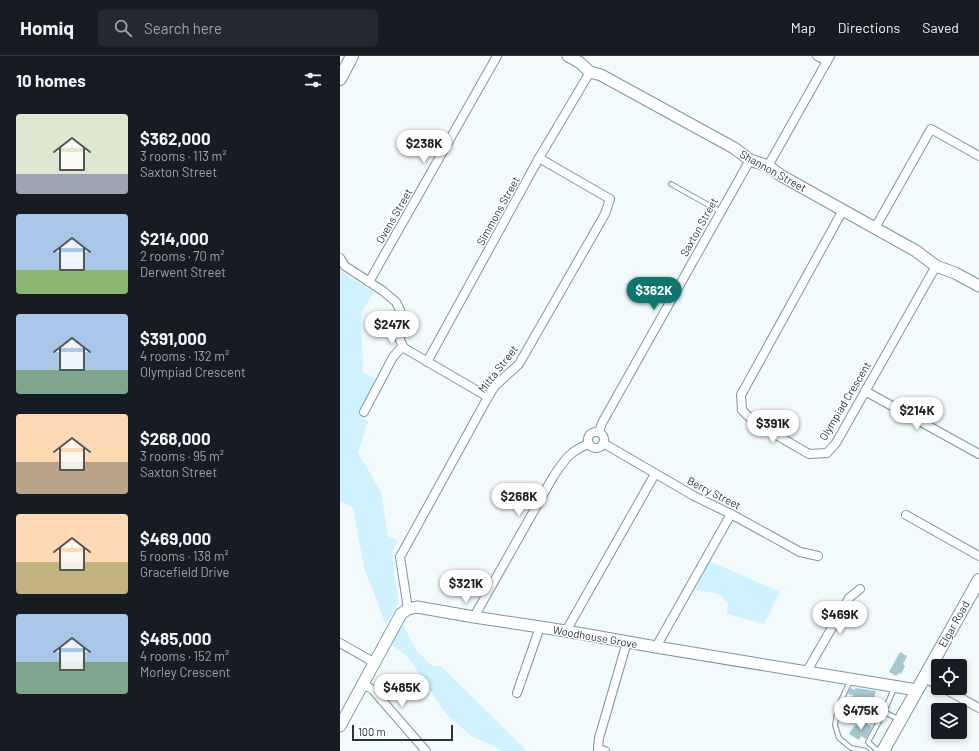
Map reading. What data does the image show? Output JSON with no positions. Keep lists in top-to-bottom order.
{
  "streets": {
    "main road": ["Elgar Road"],
    "street": [
      "Shannon Street",
      "Simmons Street",
      "Ovens Street",
      "Saxton Street",
      "Mitta Street",
      "Olympiad Crescent",
      "Berry Street",
      "Woodhouse Grove"
    ]
  },
  "crossings": [
    ["Shannon Street", "Simmons Street"],
    ["Shannon Street", "Saxton Street"],
    ["Shannon Street", "Olympiad Crescent"],
    ["Simmons Street", "Mitta Street"],
    ["Saxton Street", "Berry Street"],
    ["Mitta Street", "Woodhouse Grove"],
    ["Elgar Road", "Woodhouse Grove"]
  ],
  "scale_bar": "100 m",
  "page": {
    "header": "Homiq",
    "search": "Search here",
    "nav": ["Map", "Directions", "Saved"],
    "heading": "10 homes",
    "list": [
      {
        "name": "$362,000",
        "note": "3 rooms · 113 m² · Saxton Street"
      },
      {
        "name": "$214,000",
        "note": "2 rooms · 70 m² · Derwent Street"
      },
      {
        "name": "$391,000",
        "note": "4 rooms · 132 m² · Olympiad Crescent"
      },
      {
        "name": "$268,000",
        "note": "3 rooms · 95 m² · Saxton Street"
      },
      {
        "name": "$469,000",
        "note": "5 rooms · 138 m² · Gracefield Drive"
      },
      {
        "name": "$485,000",
        "note": "4 rooms · 152 m² · Morley Crescent"
      }
    ],
    "price": [
      "$238K",
      "$362K",
      "$247K",
      "$214K",
      "$391K",
      "$268K",
      "$321K",
      "$469K",
      "$485K",
      "$475K"
    ],
    "scale": "100 m"
  }
}
